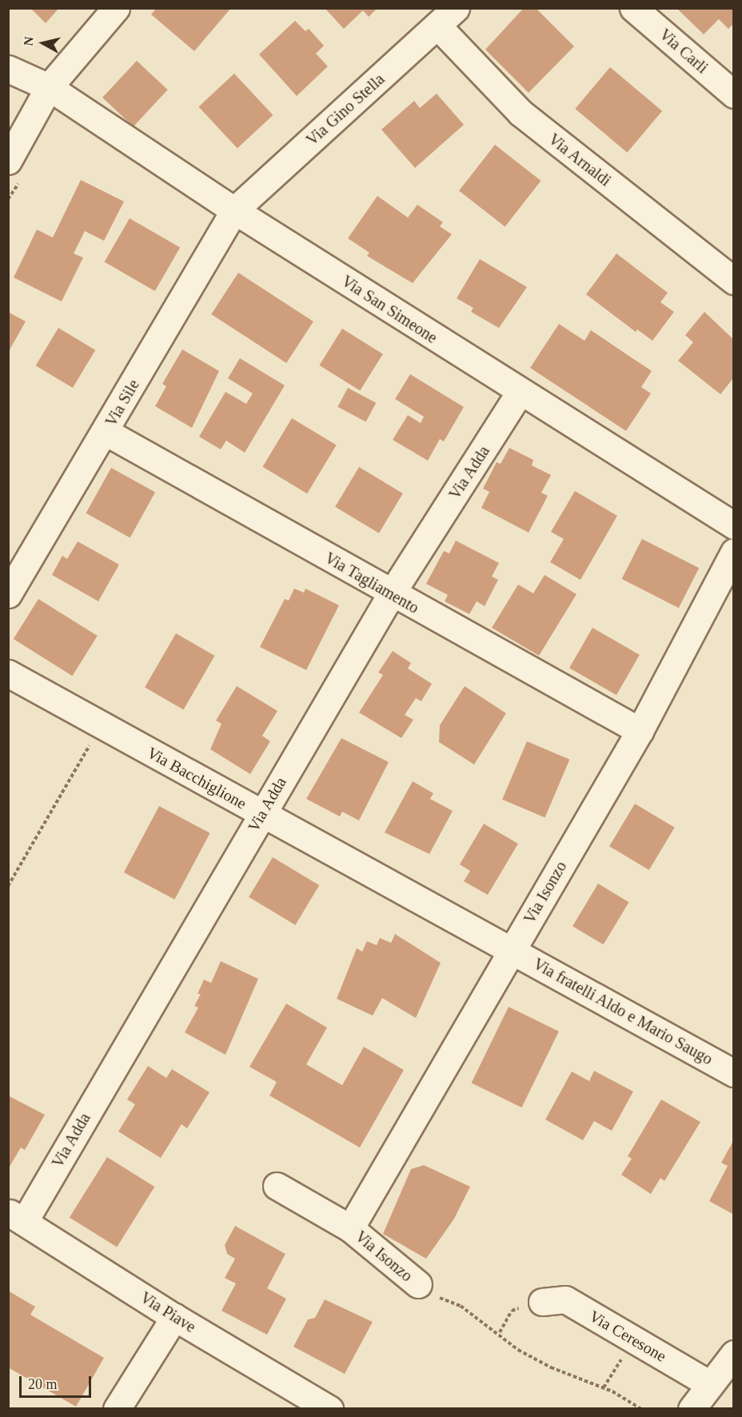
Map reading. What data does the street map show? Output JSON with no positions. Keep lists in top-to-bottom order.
{
  "streets": {
    "street": [
      "Via Carli",
      "Via Gino Stella",
      "Via Arnaldi",
      "Via San Simeone",
      "Via Sile",
      "Via Adda",
      "Via Tagliamento",
      "Via Bacchiglione",
      "Via Isonzo",
      "Via fratelli Aldo e Mario Saugo",
      "Via Piave",
      "Via Ceresone"
    ]
  },
  "crossings": [
    ["Via Gino Stella", "Via Arnaldi"],
    ["Via Gino Stella", "Via San Simeone"],
    ["Via Gino Stella", "Via Sile"],
    ["Via San Simeone", "Via Sile"],
    ["Via San Simeone", "Via Adda"],
    ["Via Sile", "Via Tagliamento"],
    ["Via Adda", "Via Tagliamento"],
    ["Via Adda", "Via Bacchiglione"],
    ["Via Adda", "Via Piave"],
    ["Via Tagliamento", "Via Isonzo"],
    ["Via Bacchiglione", "Via Isonzo"],
    ["Via Bacchiglione", "Via fratelli Aldo e Mario Saugo"],
    ["Via Isonzo", "Via fratelli Aldo e Mario Saugo"]
  ],
  "scale_bar": "20 m",
  "north": "left"
}
